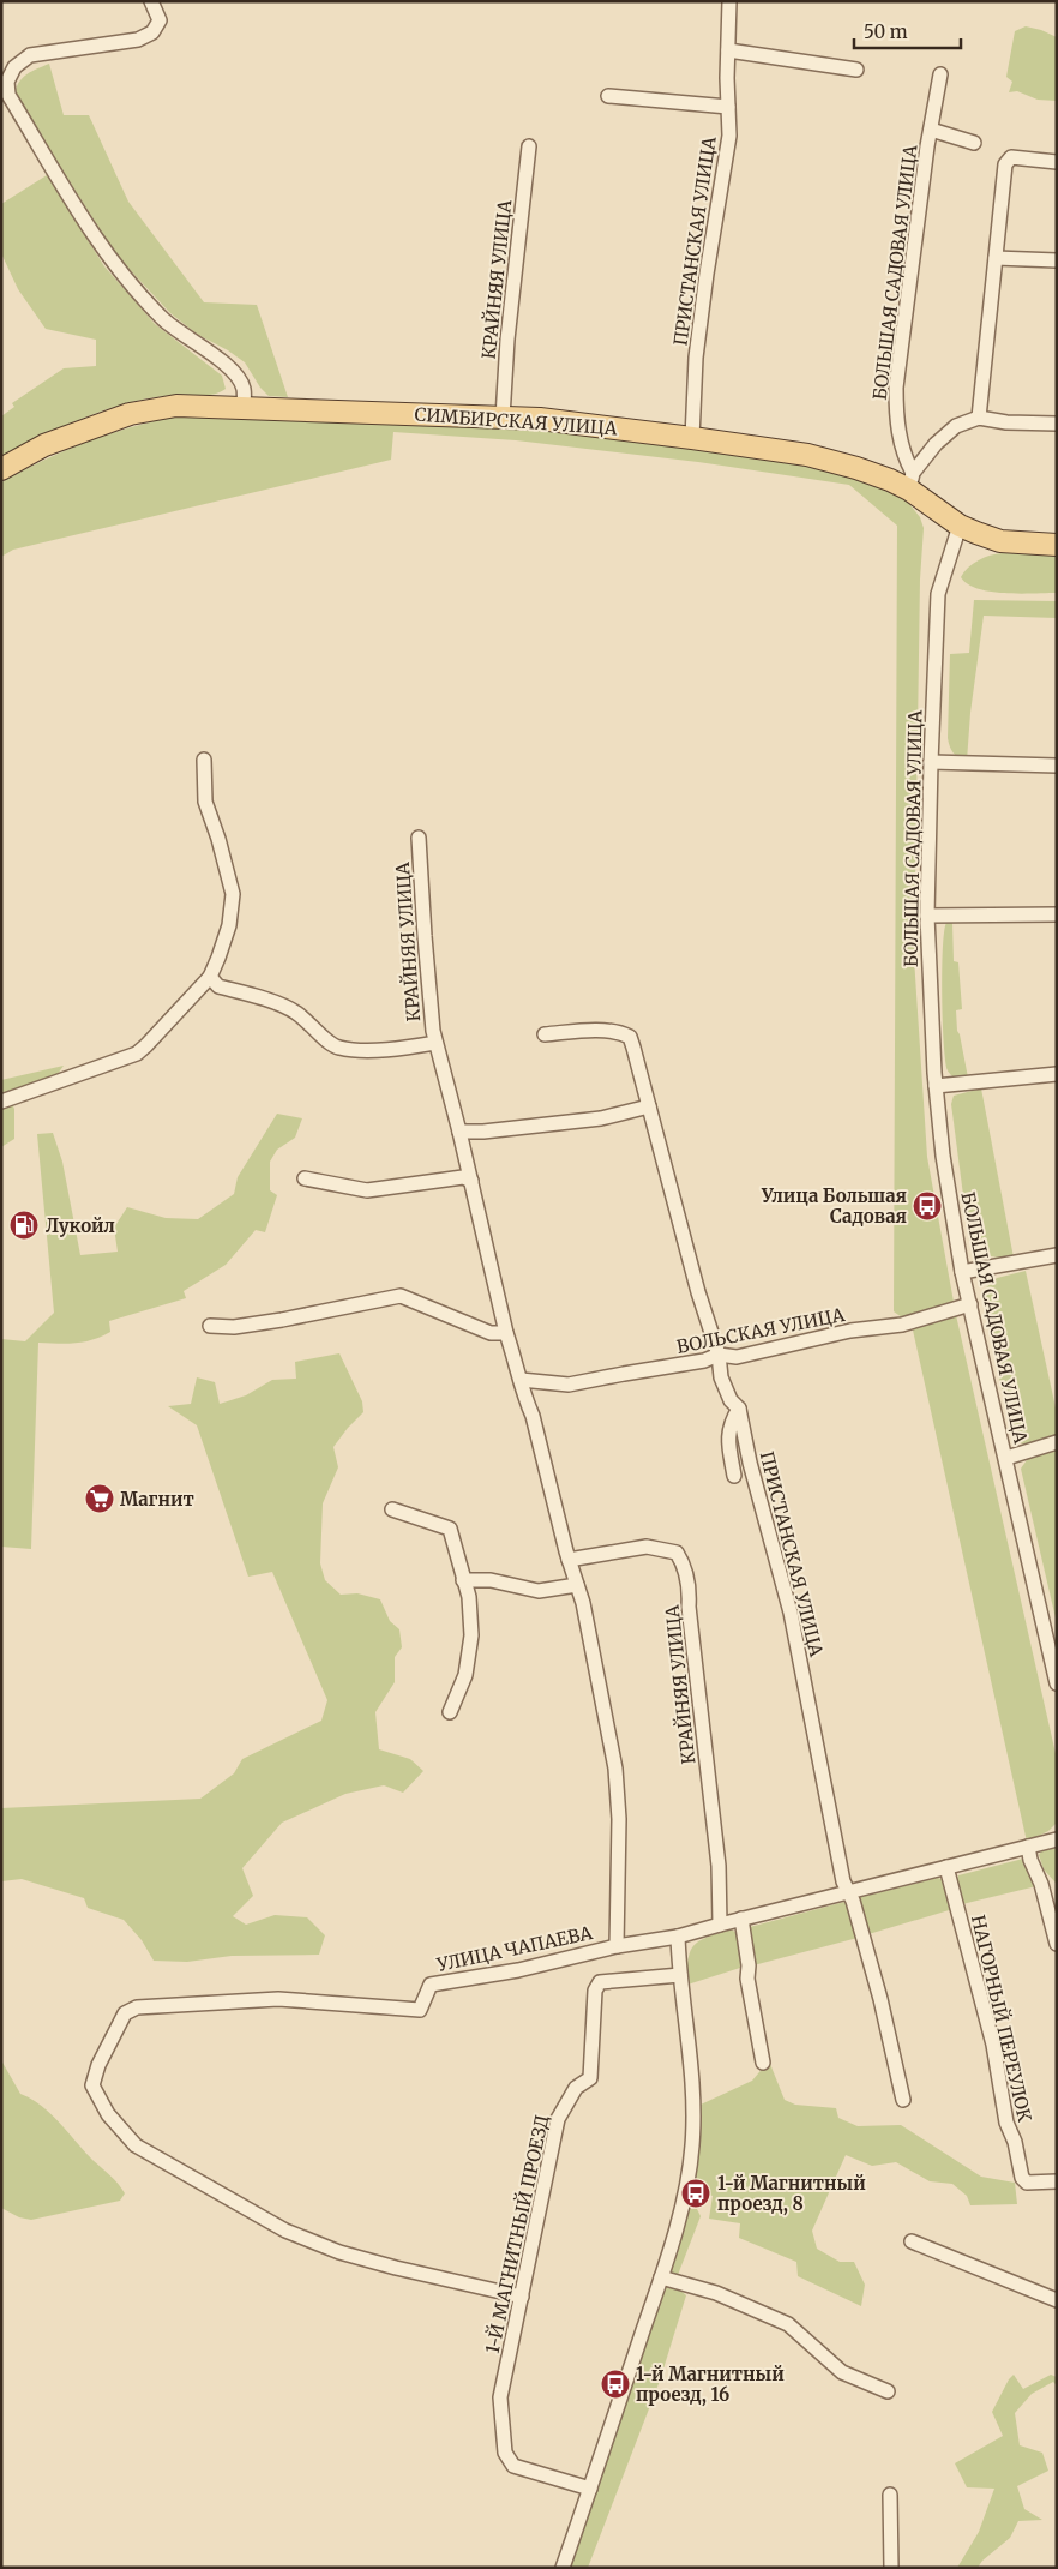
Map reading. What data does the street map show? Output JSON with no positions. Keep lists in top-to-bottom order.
{
  "streets": {
    "main road": ["СИМБИРСКАЯ УЛИЦА"],
    "street": [
      "ПРИСТАНСКАЯ УЛИЦА",
      "БОЛЬШАЯ САДОВАЯ УЛИЦА",
      "КРАЙНЯЯ УЛИЦА",
      "ВОЛЬСКАЯ УЛИЦА",
      "УЛИЦА ЧАПАЕВА",
      "НАГОРНЫЙ ПЕРЕУЛОК",
      "1-Й МАГНИТНЫЙ ПРОЕЗД"
    ]
  },
  "crossings": [
    ["ПРИСТАНСКАЯ УЛИЦА", "СИМБИРСКАЯ УЛИЦА"],
    ["ПРИСТАНСКАЯ УЛИЦА", "ВОЛЬСКАЯ УЛИЦА"],
    ["ПРИСТАНСКАЯ УЛИЦА", "УЛИЦА ЧАПАЕВА"],
    ["БОЛЬШАЯ САДОВАЯ УЛИЦА", "СИМБИРСКАЯ УЛИЦА"],
    ["БОЛЬШАЯ САДОВАЯ УЛИЦА", "ВОЛЬСКАЯ УЛИЦА"],
    ["КРАЙНЯЯ УЛИЦА", "СИМБИРСКАЯ УЛИЦА"],
    ["КРАЙНЯЯ УЛИЦА", "ВОЛЬСКАЯ УЛИЦА"],
    ["КРАЙНЯЯ УЛИЦА", "УЛИЦА ЧАПАЕВА"],
    ["УЛИЦА ЧАПАЕВА", "НАГОРНЫЙ ПЕРЕУЛОК"],
    ["УЛИЦА ЧАПАЕВА", "1-Й МАГНИТНЫЙ ПРОЕЗД"]
  ],
  "places": {
    "bus stop": ["Улица Большая Садовая", "1-й Магнитный проезд, 8", "1-й Магнитный проезд, 16"],
    "fuel station": ["Лукойл"],
    "supermarket": ["Магнит"]
  },
  "scale_bar": "50 m"
}
